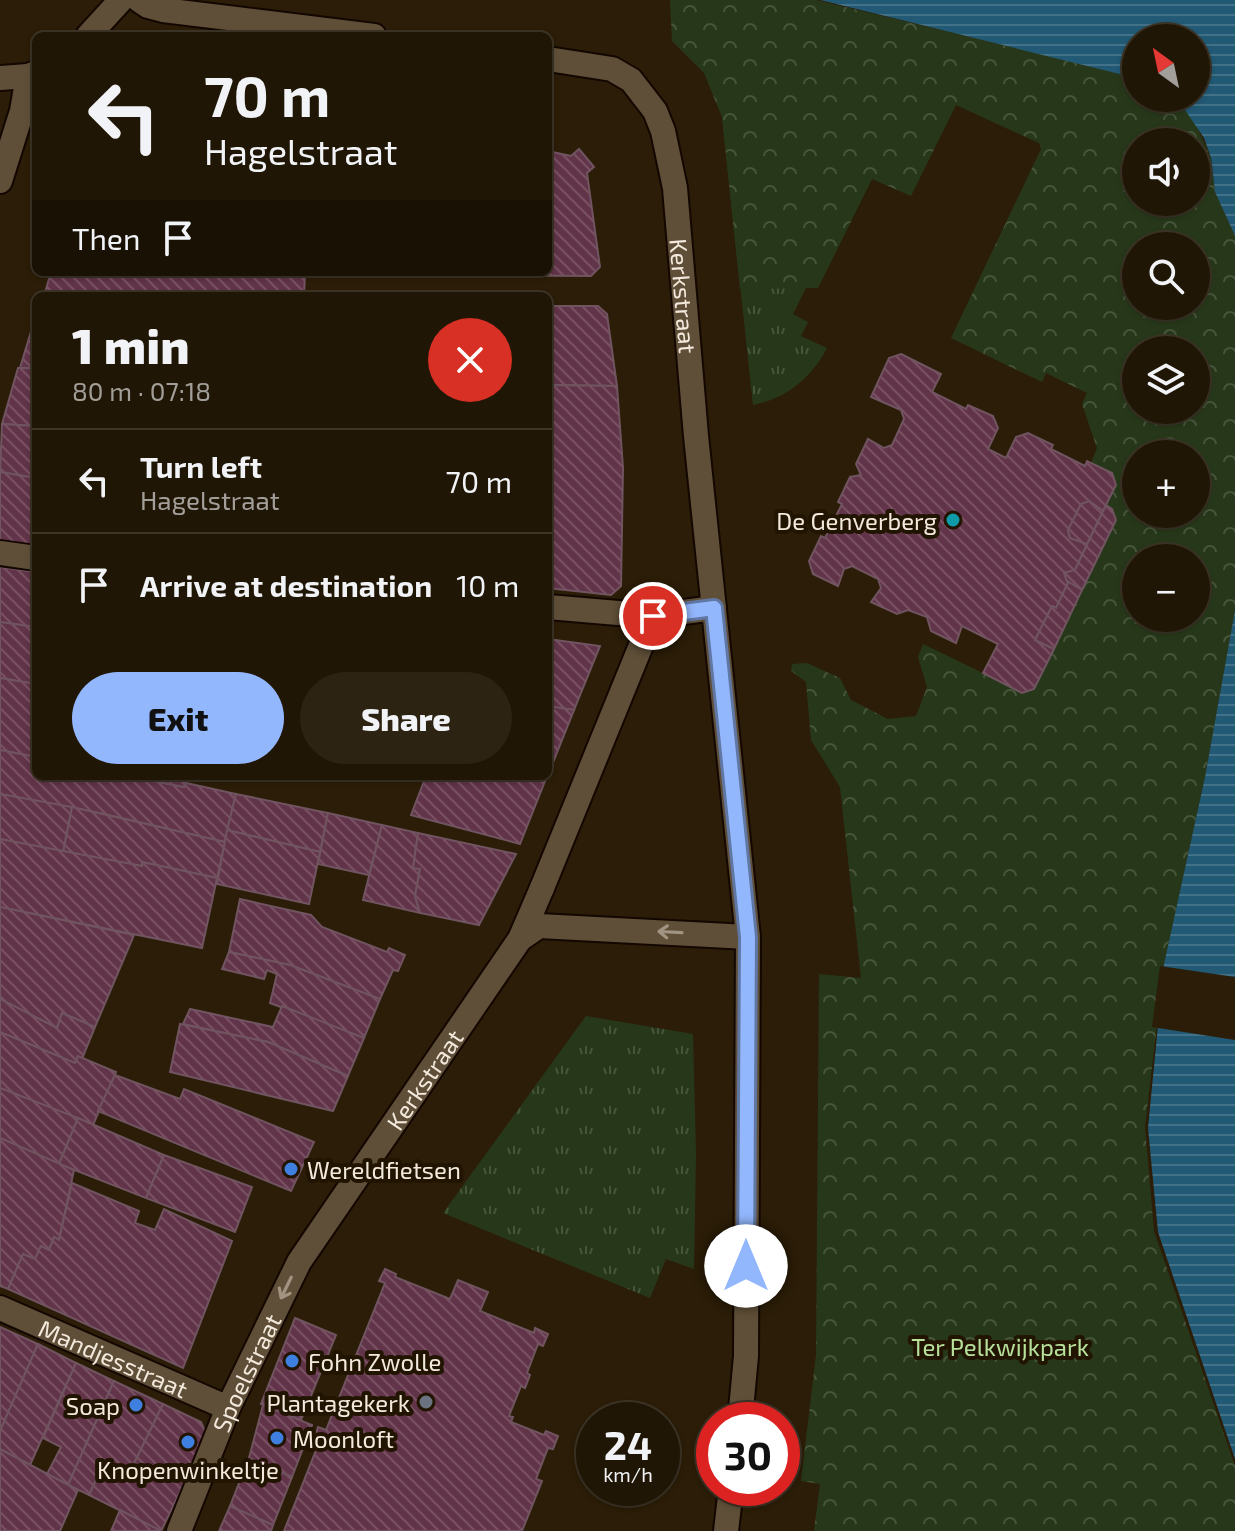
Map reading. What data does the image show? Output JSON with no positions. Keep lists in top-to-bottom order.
{
  "streets": {
    "street": ["Kerkstraat", "Mandjesstraat", "Spoelstraat"]
  },
  "crossings": [
    ["Kerkstraat", "Spoelstraat"],
    ["Mandjesstraat", "Spoelstraat"]
  ],
  "one_way": ["Spoelstraat"],
  "parks": ["Ter Pelkwijkpark"],
  "places": [
    "De Genverberg",
    "Wereldfietsen",
    "Fohn Zwolle",
    "Plantagekerk",
    "Soap",
    "Moonloft",
    "Knopenwinkeltje"
  ],
  "north": "top left",
  "page": {
    "map_buttons": ["+", "−"],
    "turn": ["70 m", "Hagelstraat"],
    "then": "Then",
    "heading": ["1 min", "80 m · 07:18"],
    "list": [
      {
        "name": "Turn left",
        "note": "Hagelstraat",
        "value": "70 m"
      },
      {
        "name": "Arrive at destination",
        "value": "10 m"
      }
    ],
    "buttons": ["Exit", "Share"],
    "speed": "24 km/h",
    "limit": "30"
  }
}
